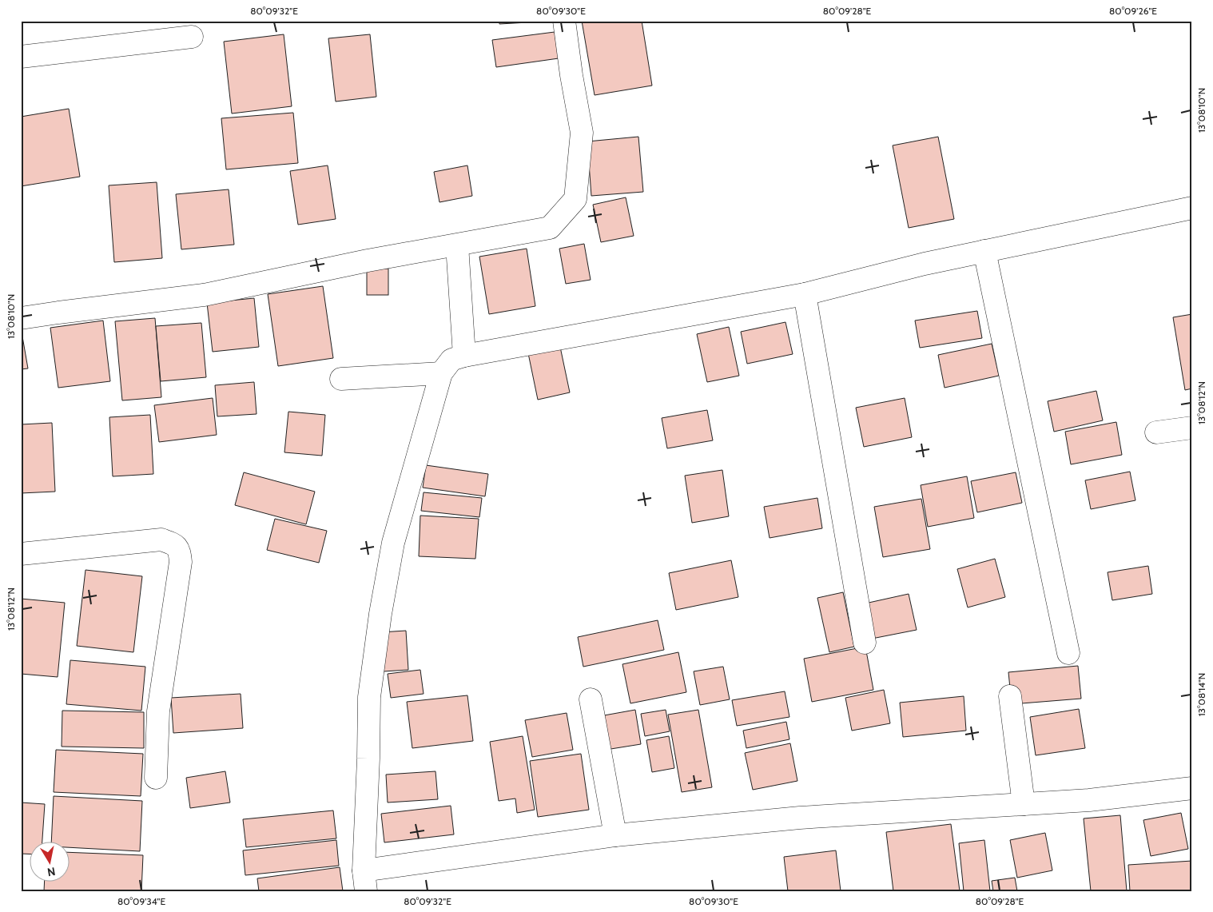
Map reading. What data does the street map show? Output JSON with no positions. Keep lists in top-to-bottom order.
{
  "north": "bottom",
  "coordinates": [
    "80°09'32\"E",
    "80°09'30\"E",
    "80°09'28\"E",
    "80°09'26\"E",
    "13°08'10\"N",
    "13°08'12\"N",
    "13°08'14\"N",
    "80°09'34\"E"
  ]
}
